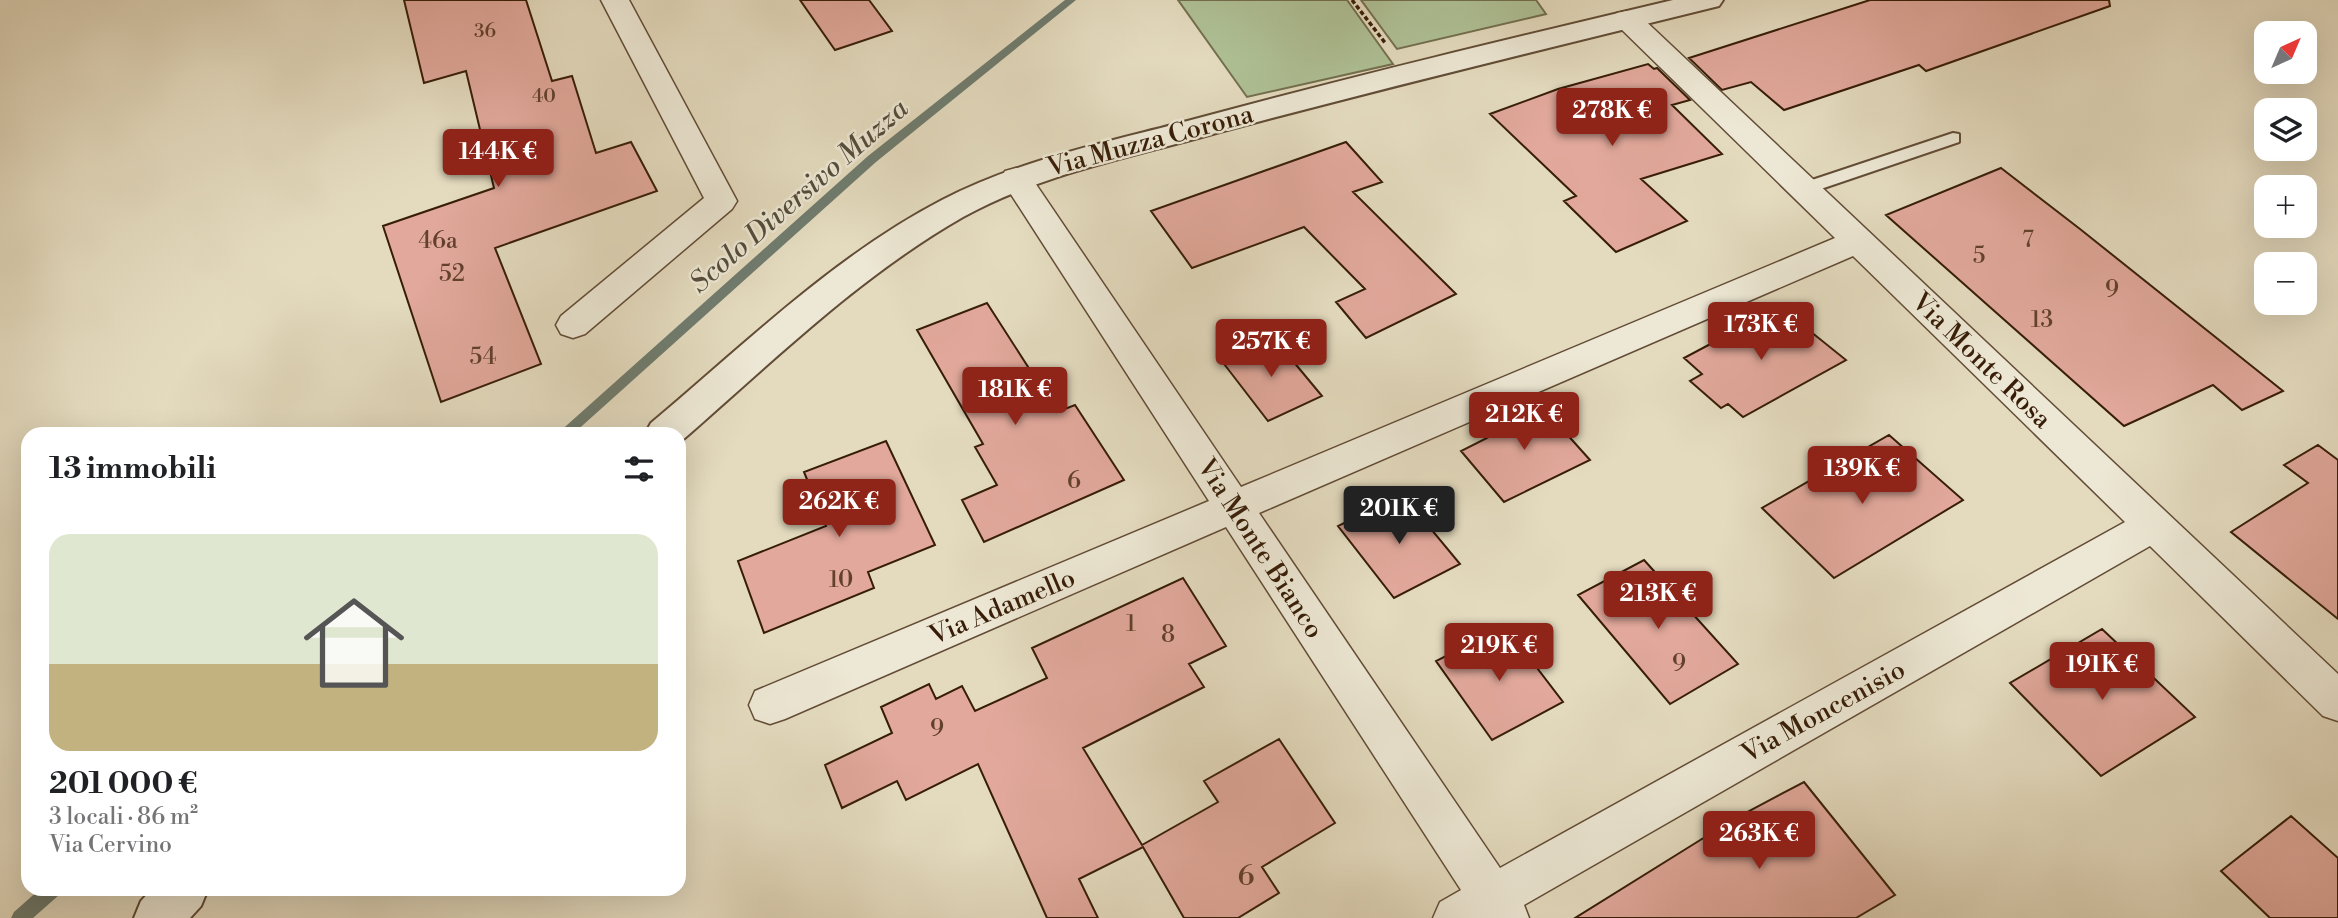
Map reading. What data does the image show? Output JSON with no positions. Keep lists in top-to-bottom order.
{
  "streets": {
    "street": [
      "Via Muzza Corona",
      "Via Monte Rosa",
      "Via Monte Bianco",
      "Via Adamello",
      "Via Moncenisio"
    ]
  },
  "crossings": [
    ["Via Muzza Corona", "Via Monte Rosa"],
    ["Via Muzza Corona", "Via Monte Bianco"],
    ["Via Monte Rosa", "Via Adamello"],
    ["Via Monte Rosa", "Via Moncenisio"],
    ["Via Monte Bianco", "Via Adamello"],
    ["Via Monte Bianco", "Via Moncenisio"]
  ],
  "water": ["Scolo Diversivo Muzza"],
  "house_numbers": [
    "36",
    "40",
    "7",
    "46a",
    "5",
    "52",
    "9",
    "13",
    "54",
    "6",
    "10",
    "1",
    "8",
    "9",
    "9",
    "6"
  ],
  "north": "top right",
  "page": {
    "map_buttons": ["+", "−"],
    "price": [
      "278K €",
      "144K €",
      "173K €",
      "257K €",
      "181K €",
      "212K €",
      "139K €",
      "262K €",
      "201K €",
      "213K €",
      "219K €",
      "191K €",
      "263K €"
    ],
    "heading": "13 immobili",
    "list": [
      {
        "name": "201 000 €",
        "note": "3 locali · 86 m² · Via Cervino"
      }
    ]
  }
}
